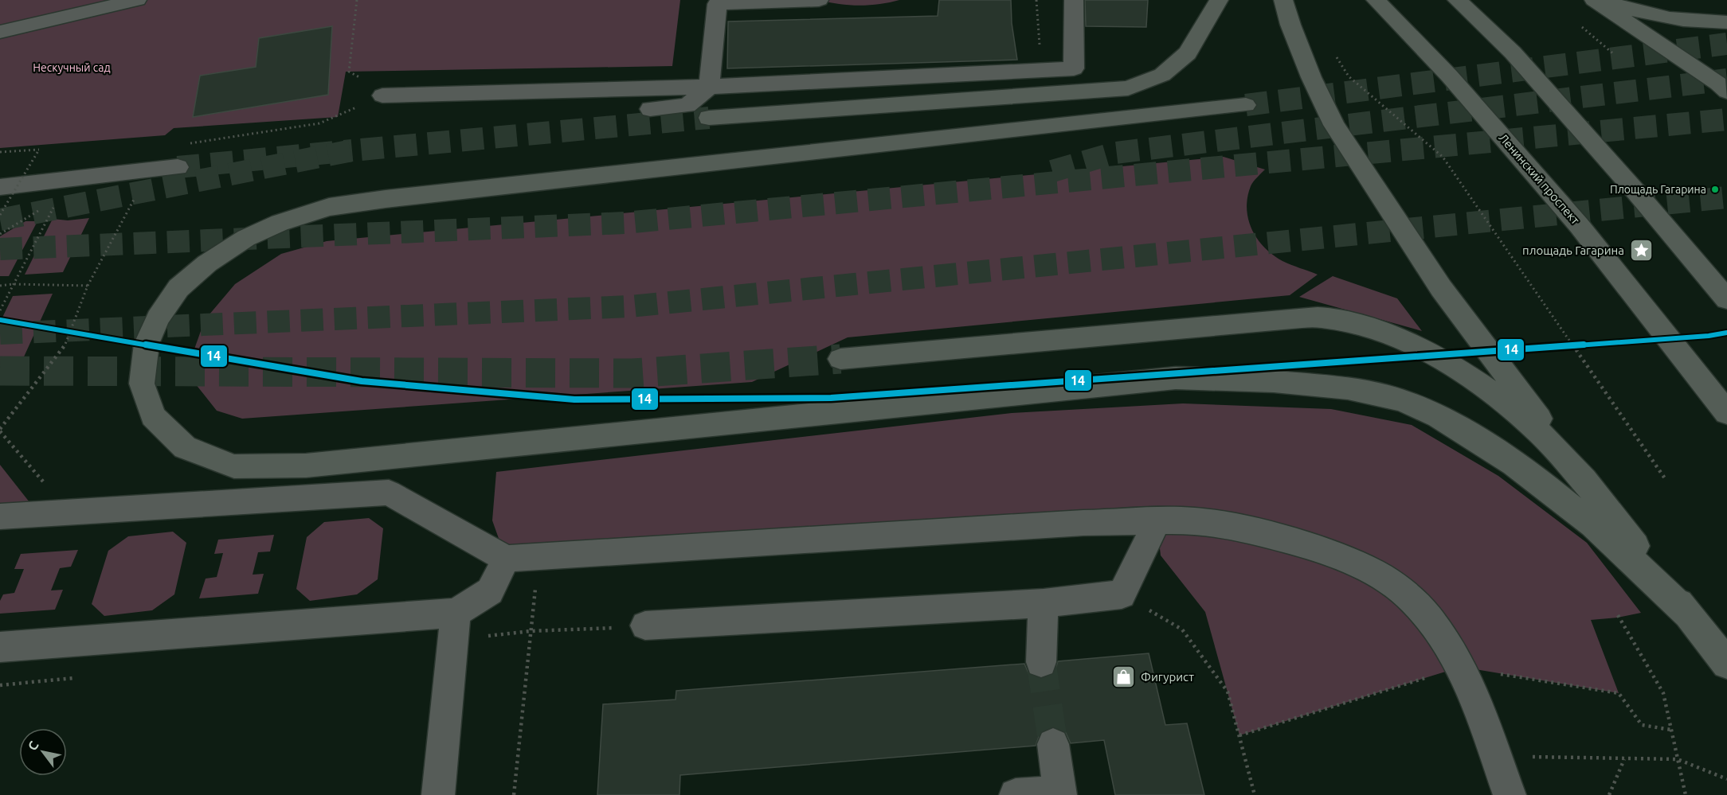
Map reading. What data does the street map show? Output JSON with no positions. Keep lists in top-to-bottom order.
{
  "streets": {
    "main road": ["Ленинский проспект"]
  },
  "parks": ["Нескучный сад"],
  "places": {
    "other": ["Площадь Гагарина"],
    "place": ["площадь Гагарина"],
    "shop": ["Фигурист"]
  },
  "lines": ["transit line 14"],
  "north": "top left"
}
